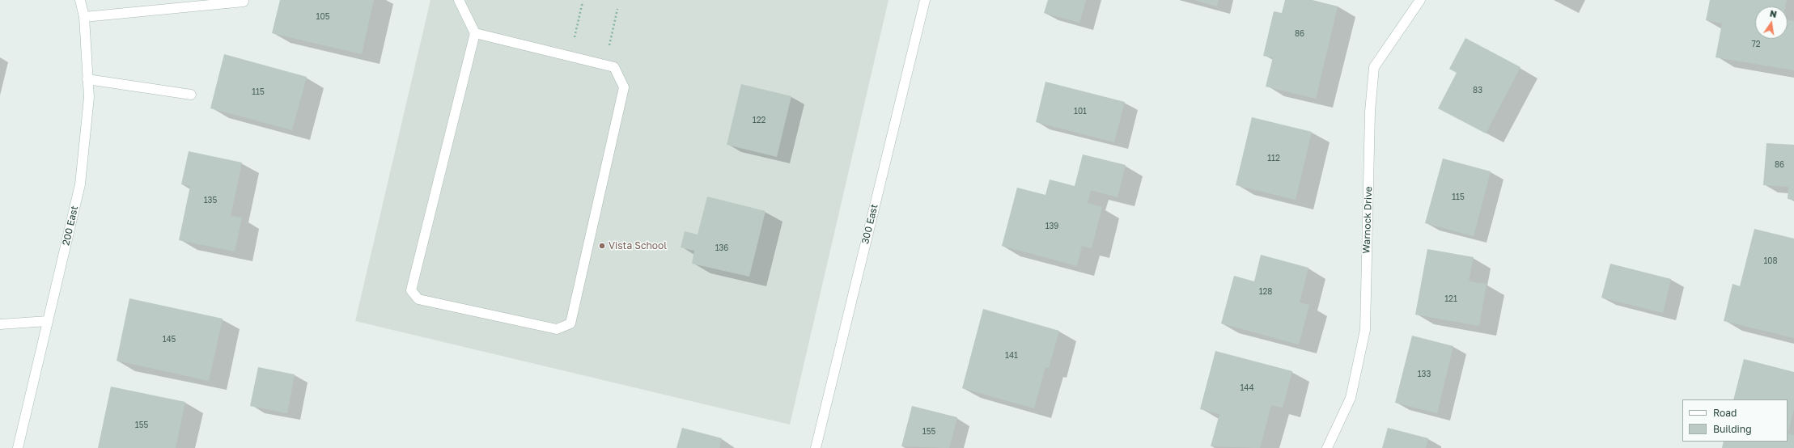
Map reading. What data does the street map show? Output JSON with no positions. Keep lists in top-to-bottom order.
{
  "streets": {
    "street": ["Warnock Drive", "300 East", "200 East"]
  },
  "places": ["Vista School"],
  "house_numbers": [
    "105",
    "86",
    "72",
    "83",
    "115",
    "101",
    "122",
    "112",
    "86",
    "115",
    "135",
    "139",
    "136",
    "108",
    "128",
    "121",
    "145",
    "141",
    "133",
    "144",
    "155",
    "155"
  ],
  "legend": ["Road", "Building"],
  "north": "top"
}
